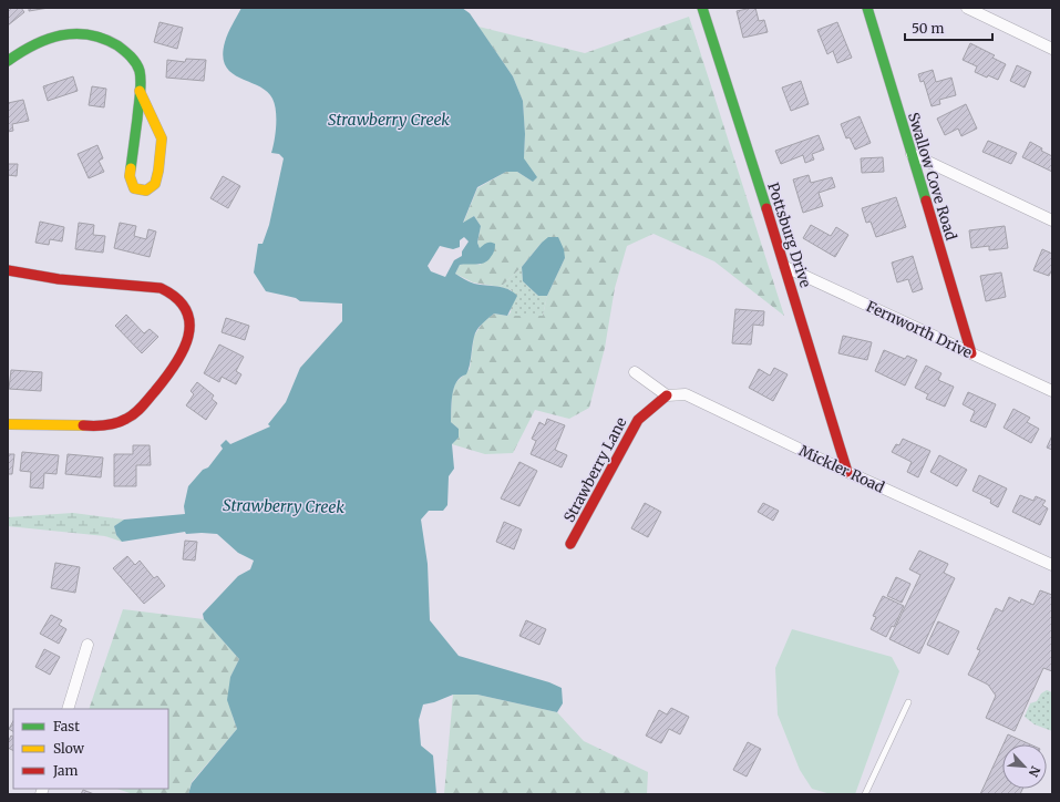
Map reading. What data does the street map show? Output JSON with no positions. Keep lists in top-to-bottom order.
{
  "streets": {
    "street": [
      "Swallow Cove Road",
      "Pottsburg Drive",
      "Fernworth Drive",
      "Mickler Road",
      "Strawberry Lane"
    ]
  },
  "crossings": [
    ["Swallow Cove Road", "Fernworth Drive"],
    ["Pottsburg Drive", "Fernworth Drive"],
    ["Pottsburg Drive", "Mickler Road"],
    ["Mickler Road", "Strawberry Lane"]
  ],
  "water": ["Strawberry Creek"],
  "legend": ["Fast", "Slow", "Jam"],
  "scale_bar": "50 m",
  "north": "bottom right"
}
